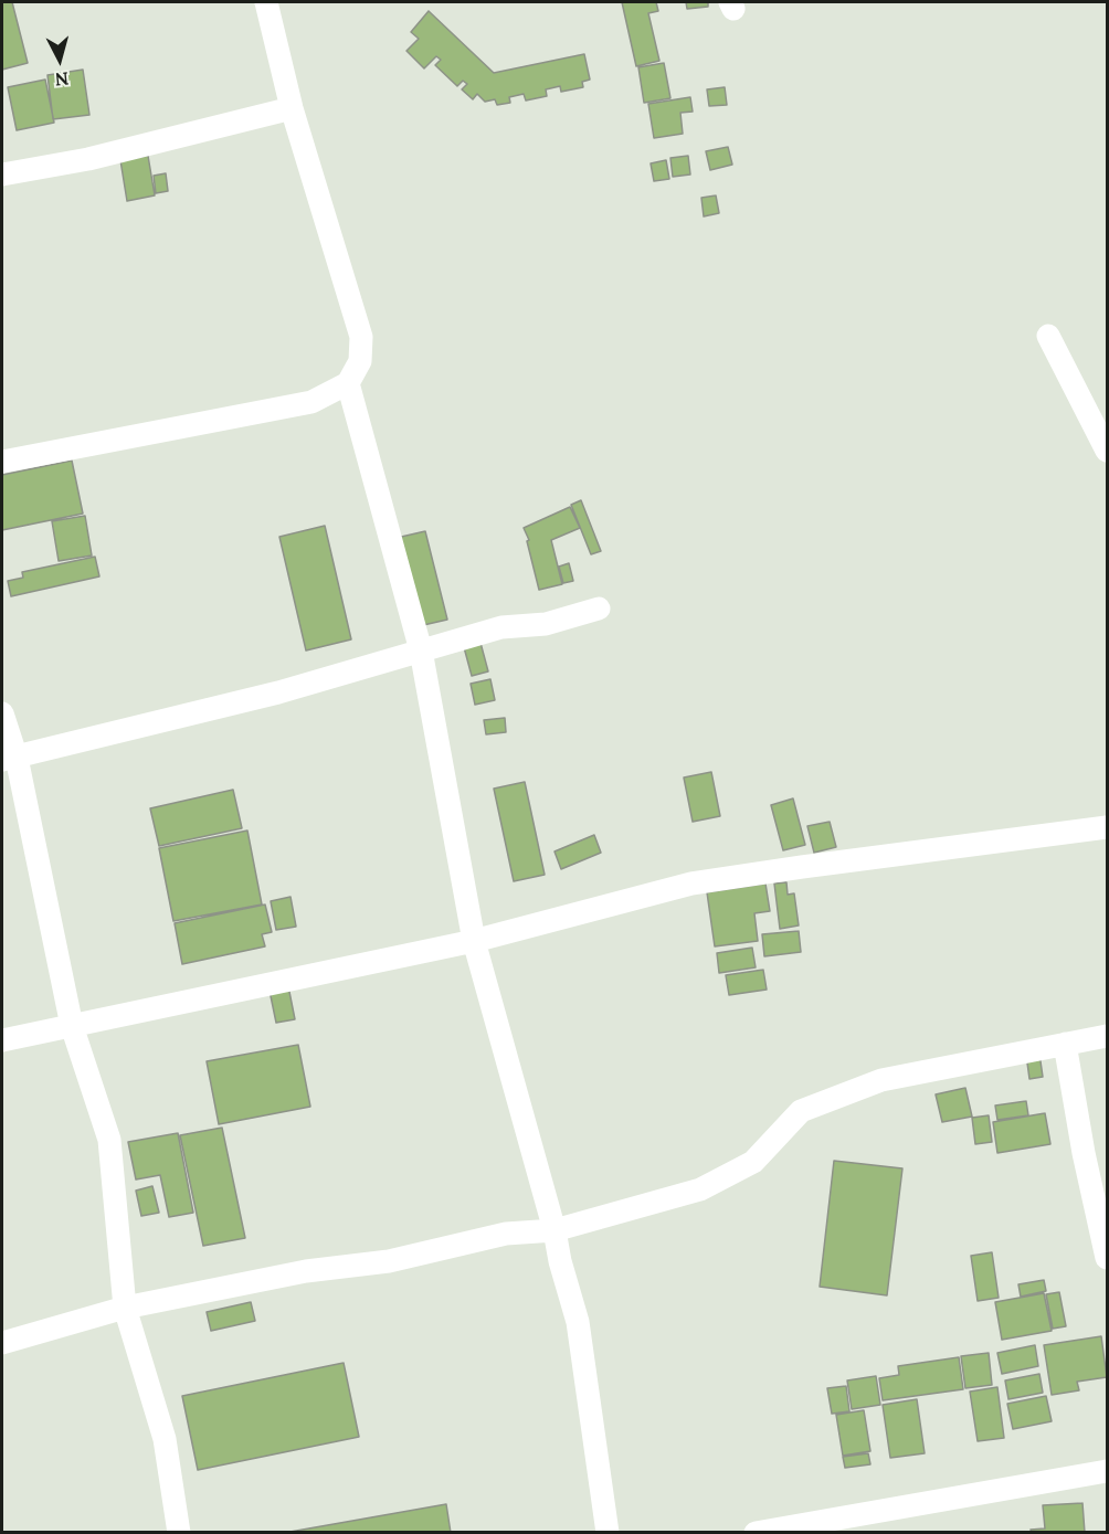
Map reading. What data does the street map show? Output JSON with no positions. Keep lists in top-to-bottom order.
{
  "north": "bottom"
}
